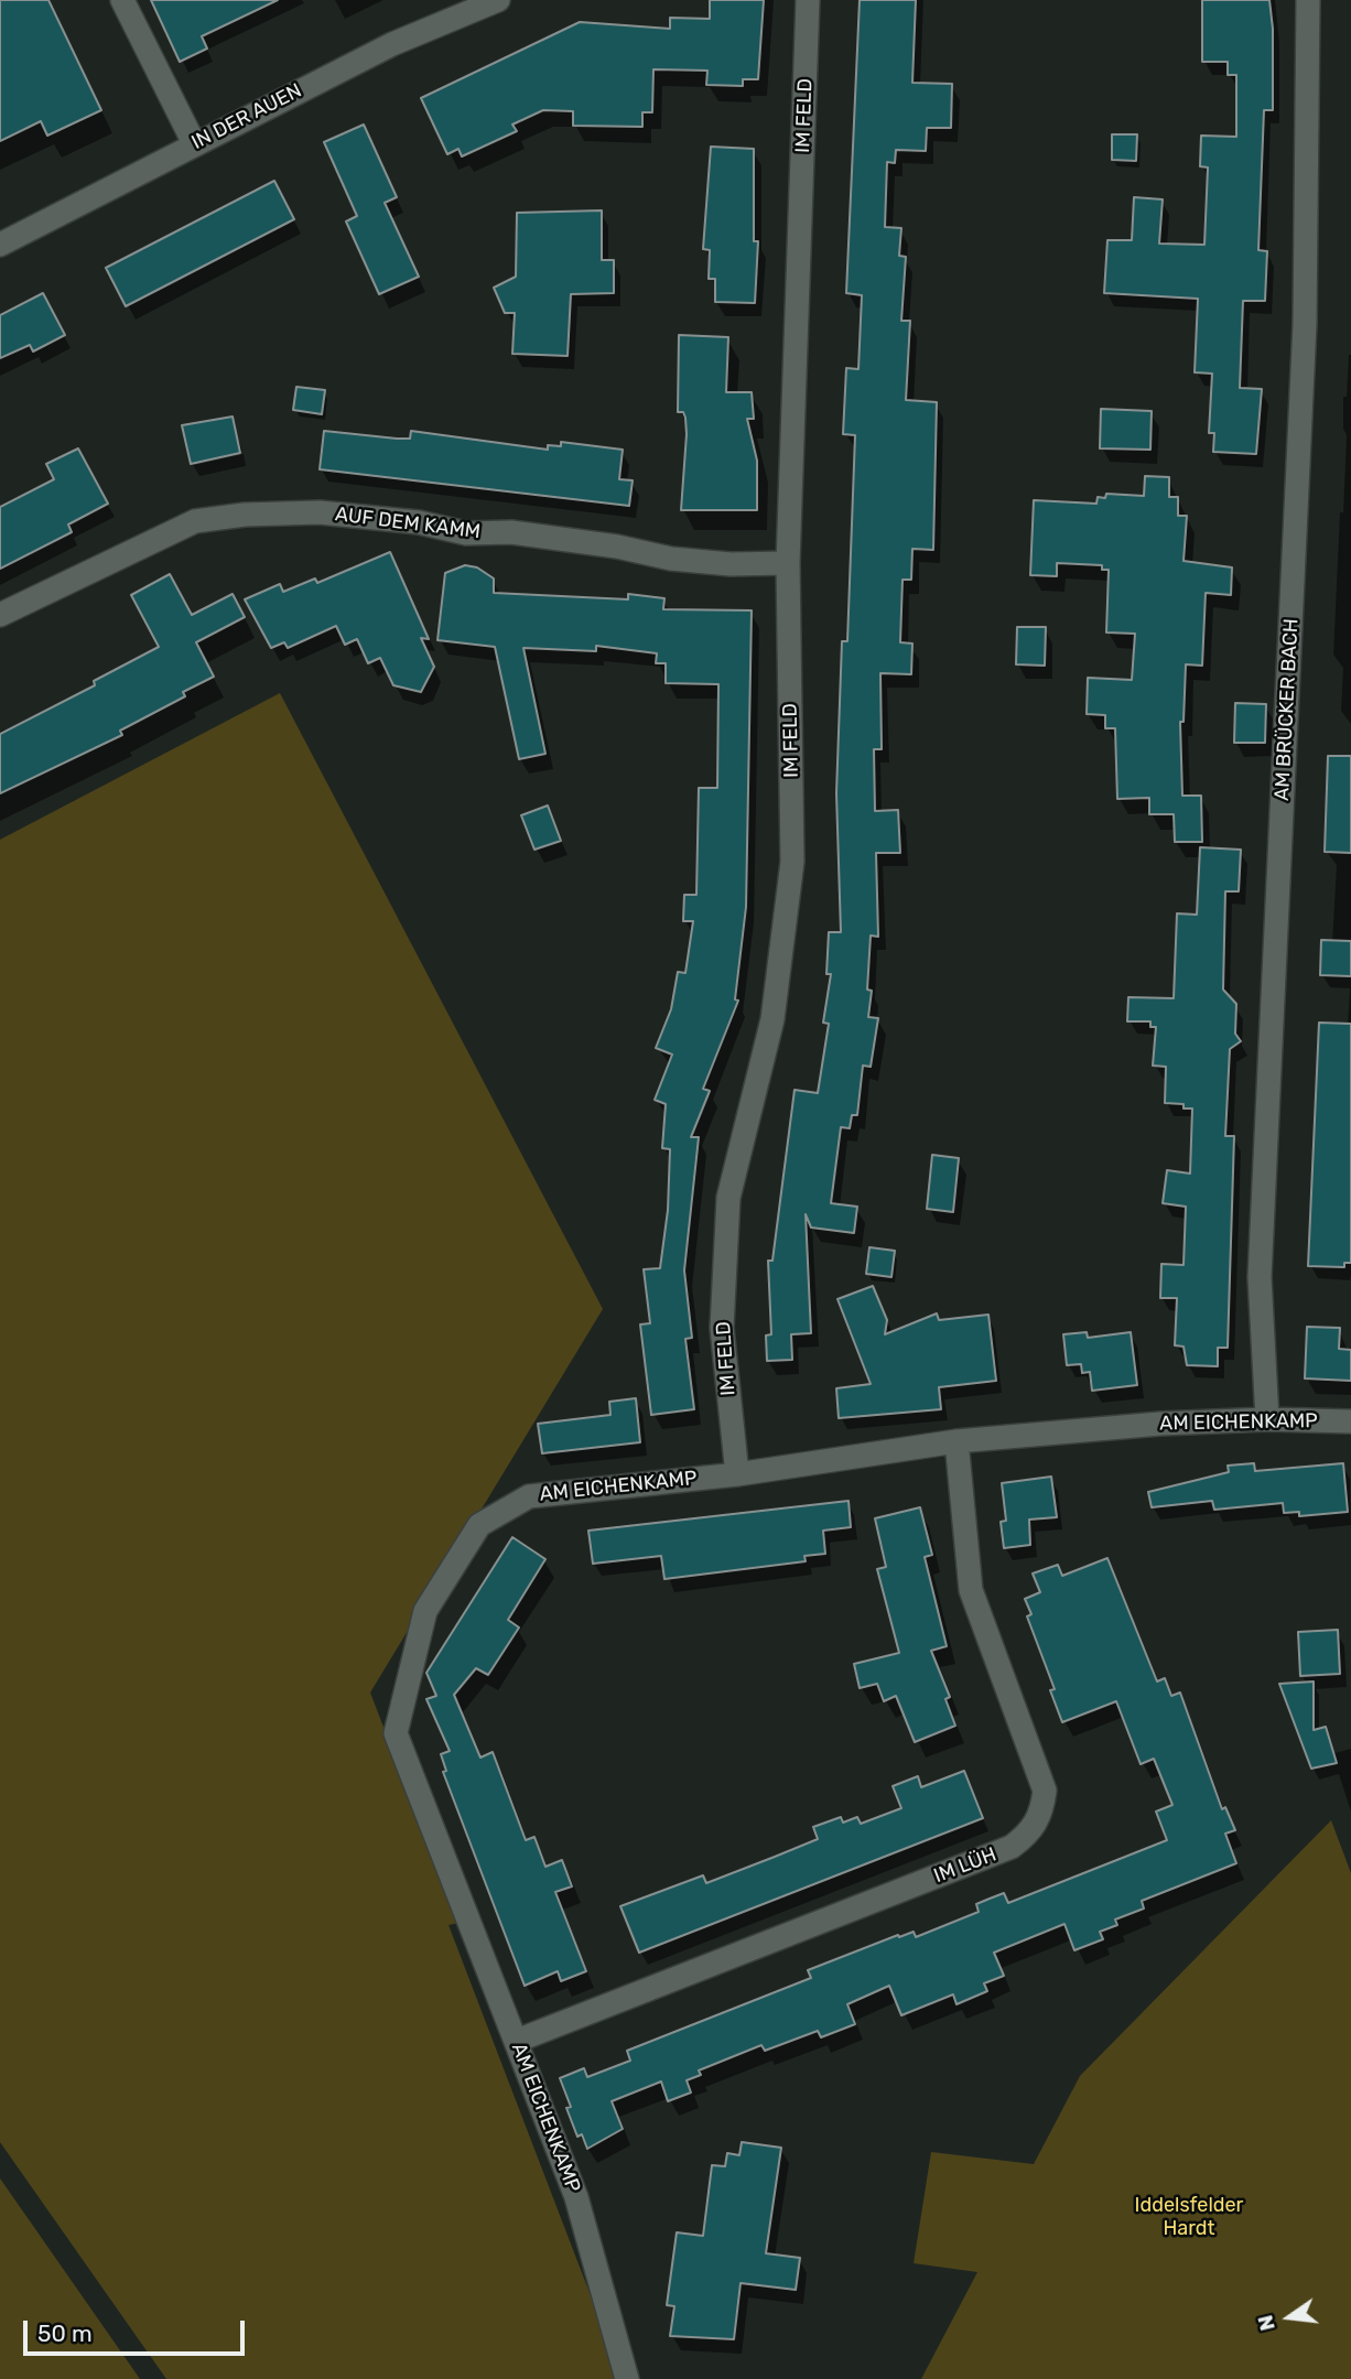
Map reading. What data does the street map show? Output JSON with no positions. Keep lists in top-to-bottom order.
{
  "streets": {
    "street": [
      "IM FELD",
      "IN DER AUEN",
      "AUF DEM KAMM",
      "AM BRÜCKER BACH",
      "AM EICHENKAMP",
      "IM LÜH"
    ]
  },
  "crossings": [
    ["IM FELD", "AUF DEM KAMM"],
    ["IM FELD", "AM EICHENKAMP"],
    ["AM BRÜCKER BACH", "AM EICHENKAMP"],
    ["AM EICHENKAMP", "IM LÜH"]
  ],
  "parks": ["Iddelsfelder Hardt"],
  "scale_bar": "50 m",
  "north": "left"
}
